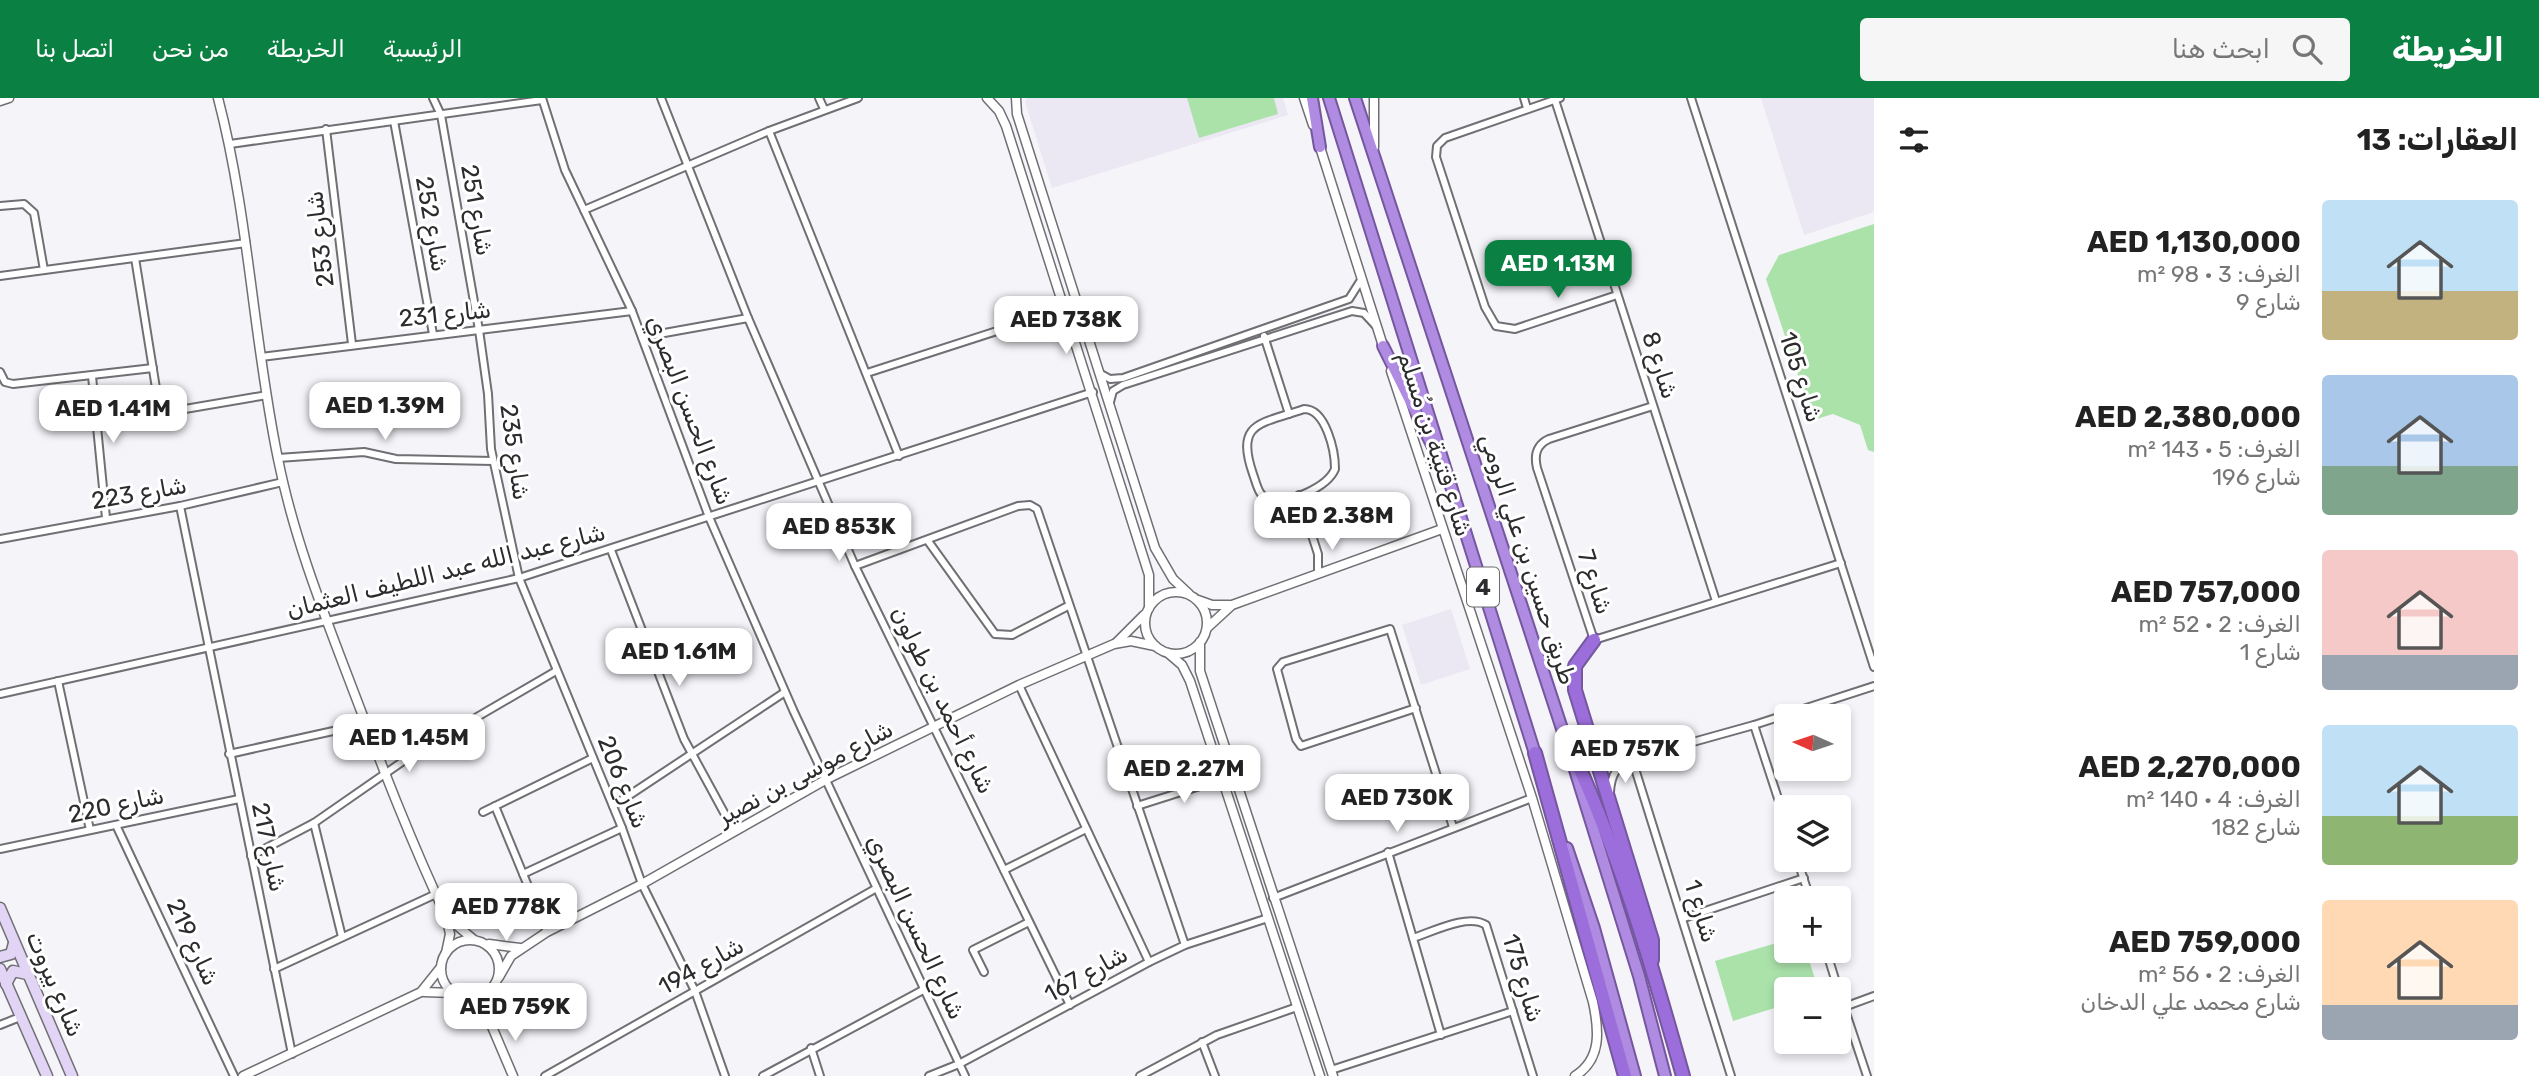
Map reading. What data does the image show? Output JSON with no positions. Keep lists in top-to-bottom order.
{
  "streets": {
    "highway": ["طريق حسين بن علي الرومي", "4"],
    "main road": ["شارع بيروت"],
    "street": [
      "شارع 251",
      "شارع 252",
      "شارع 253",
      "شارع 231",
      "شارع 8",
      "شارع 105",
      "شارع الحسن البصري",
      "شارع قتيبة بن مُسلم",
      "شارع 235",
      "شارع 223",
      "شارع عبد الله عبد اللطيف العثمان",
      "شارع 7",
      "شارع أحمد بن طولون",
      "شارع موسى بن نصير",
      "شارع 206",
      "شارع 220",
      "شارع 217",
      "شارع 1",
      "شارع 219",
      "شارع 194",
      "شارع 167",
      "شارع 175"
    ]
  },
  "crossings": [
    ["شارع 251", "شارع 231"],
    ["شارع 251", "شارع 235"],
    ["شارع 252", "شارع 231"],
    ["شارع 253", "شارع 231"],
    ["شارع 231", "شارع الحسن البصري"],
    ["شارع 231", "شارع 235"],
    ["شارع 8", "شارع 7"],
    ["شارع 105", "شارع 7"],
    ["شارع الحسن البصري", "شارع عبد الله عبد اللطيف العثمان"],
    ["شارع الحسن البصري", "شارع موسى بن نصير"],
    ["شارع الحسن البصري", "شارع 194"],
    ["شارع الحسن البصري", "شارع 167"],
    ["شارع 235", "شارع عبد الله عبد اللطيف العثمان"],
    ["شارع 235", "شارع 206"],
    ["شارع 223", "شارع 217"],
    ["شارع عبد الله عبد اللطيف العثمان", "شارع أحمد بن طولون"],
    ["شارع عبد الله عبد اللطيف العثمان", "شارع 206"],
    ["شارع عبد الله عبد اللطيف العثمان", "شارع 217"],
    ["شارع أحمد بن طولون", "شارع موسى بن نصير"],
    ["شارع أحمد بن طولون", "شارع 167"],
    ["شارع موسى بن نصير", "شارع 206"],
    ["شارع 206", "شارع 194"],
    ["شارع 220", "شارع 217"],
    ["شارع 220", "شارع 219"]
  ],
  "north": "left",
  "page": {
    "header": "الخريطة",
    "search": "ابحث هنا",
    "nav": [
      "الرئيسية",
      "الخريطة",
      "من نحن",
      "اتصل بنا"
    ],
    "heading": "العقارات: 13",
    "list": [
      {
        "name": "AED 1,130,000",
        "note": "الغرف: 3 · 98 m² · شارع 9"
      },
      {
        "name": "AED 2,380,000",
        "note": "الغرف: 5 · 143 m² · شارع 196"
      },
      {
        "name": "AED 757,000",
        "note": "الغرف: 2 · 52 m² · شارع 1"
      },
      {
        "name": "AED 2,270,000",
        "note": "الغرف: 4 · 140 m² · شارع 182"
      },
      {
        "name": "AED 759,000",
        "note": "الغرف: 2 · 56 m² · شارع محمد علي الدخان"
      }
    ],
    "price": [
      "AED 1.13M",
      "AED 738K",
      "AED 1.39M",
      "AED 1.41M",
      "AED 2.38M",
      "AED 853K",
      "AED 1.61M",
      "AED 1.45M",
      "AED 757K",
      "AED 2.27M",
      "AED 730K",
      "AED 778K",
      "AED 759K"
    ],
    "map_buttons": ["+", "−"]
  }
}
